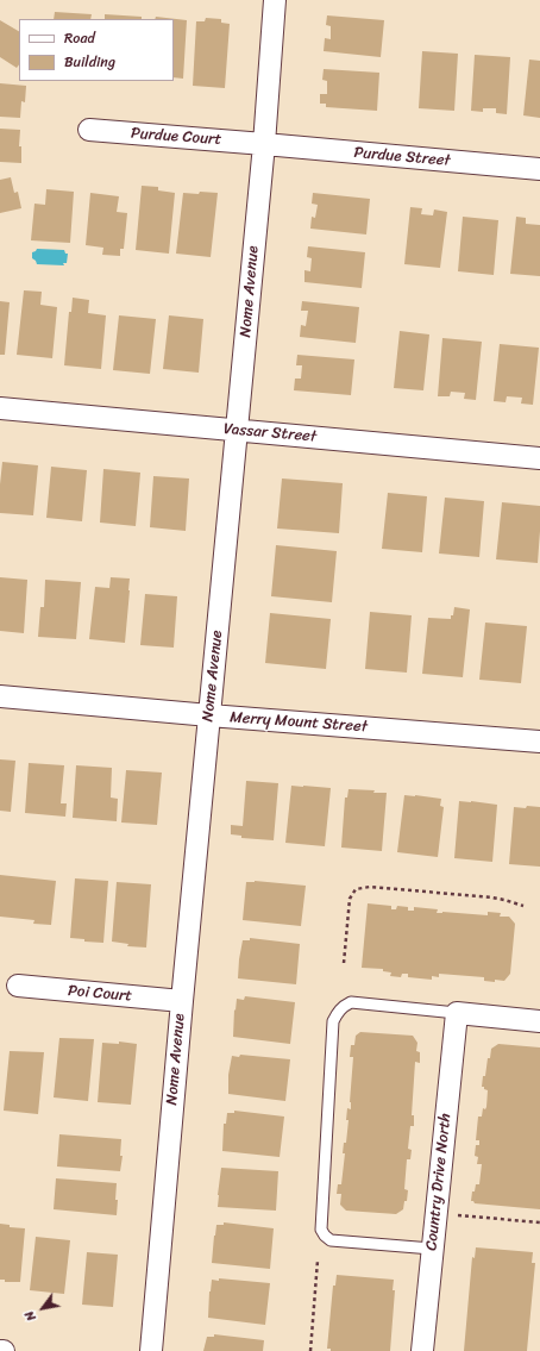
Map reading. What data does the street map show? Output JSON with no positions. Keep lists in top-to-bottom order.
{
  "streets": {
    "street": [
      "Purdue Court",
      "Purdue Street",
      "Nome Avenue",
      "Vassar Street",
      "Merry Mount Street",
      "Poi Court",
      "Country Drive North"
    ]
  },
  "crossings": [
    ["Purdue Court", "Purdue Street"],
    ["Purdue Court", "Nome Avenue"],
    ["Purdue Street", "Nome Avenue"],
    ["Nome Avenue", "Vassar Street"],
    ["Nome Avenue", "Merry Mount Street"],
    ["Nome Avenue", "Poi Court"]
  ],
  "legend": ["Road", "Building"],
  "north": "bottom left"
}
